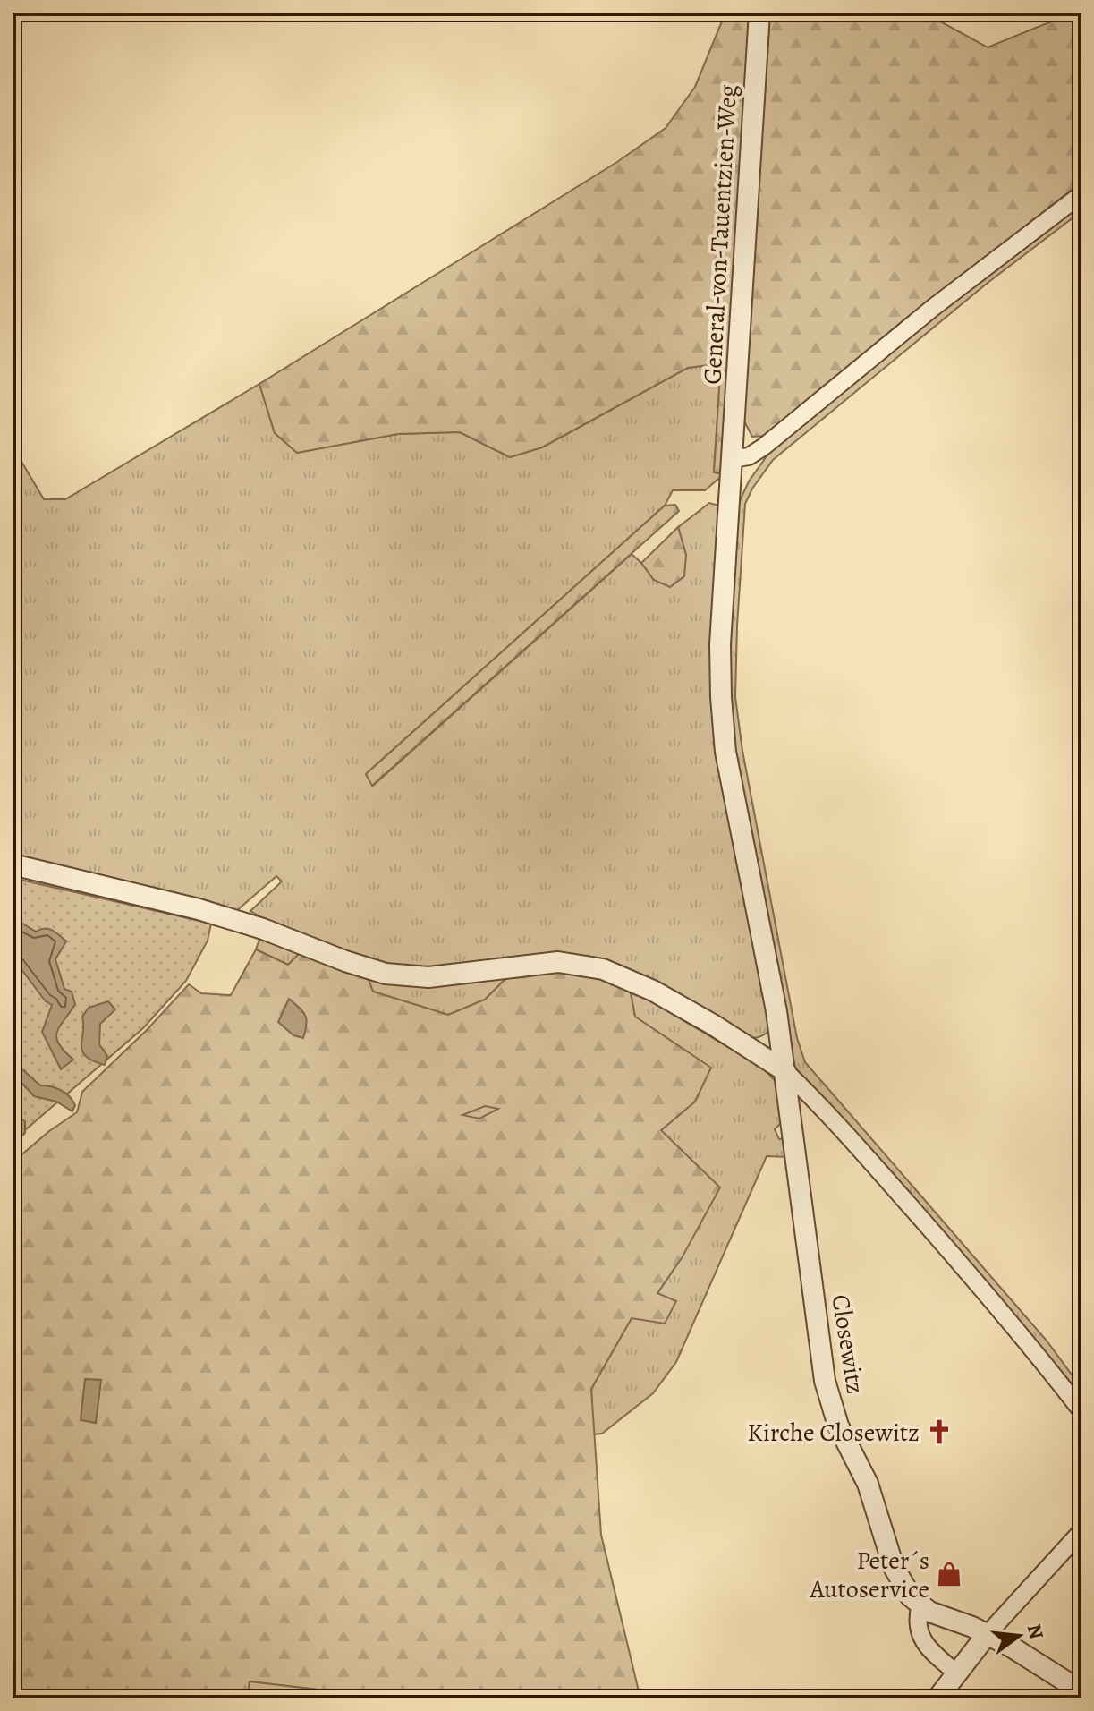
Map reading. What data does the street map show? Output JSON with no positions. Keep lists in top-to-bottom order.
{
  "streets": {
    "street": ["General-von-Tauentzien-Weg", "Closewitz"]
  },
  "crossings": [
    ["General-von-Tauentzien-Weg", "Closewitz"]
  ],
  "places": {
    "church": ["Kirche Closewitz"],
    "shop": ["Peter´s Autoservice"]
  },
  "north": "right"
}
